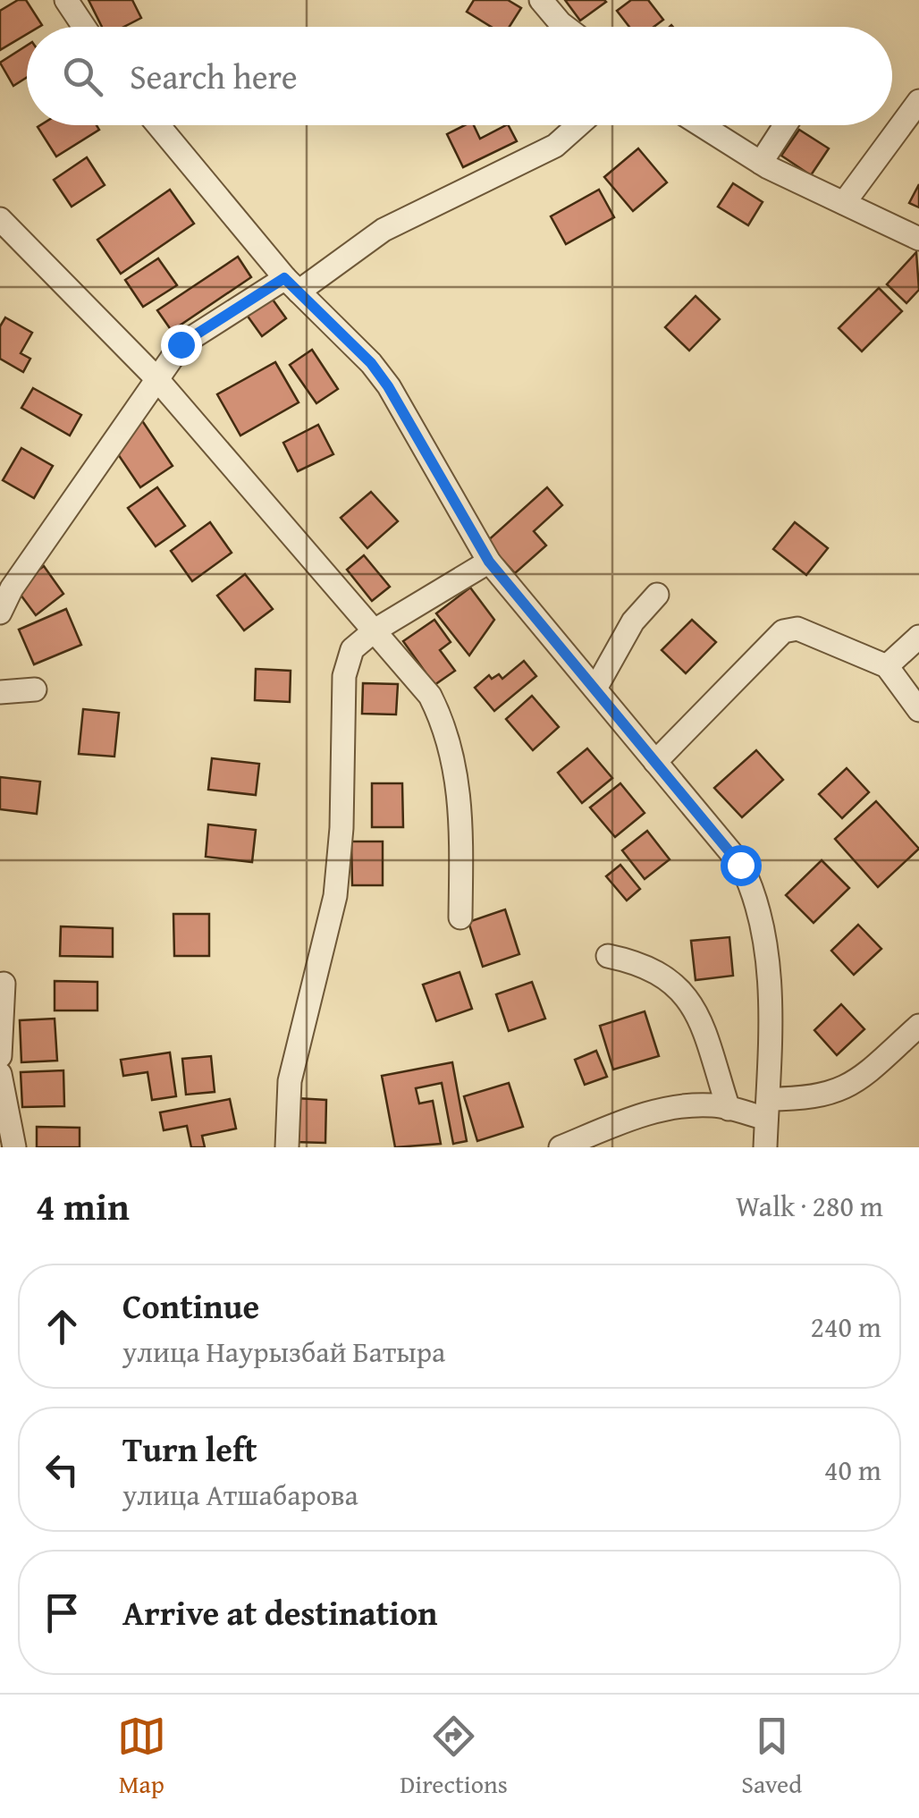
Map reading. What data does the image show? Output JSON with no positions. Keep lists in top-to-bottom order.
{
  "page": {
    "search": "Search here",
    "heading": ["4 min", "Walk · 280 m"],
    "list": [
      ["Continue", "улица Наурызбай Батыра", "240 m"],
      ["Turn left", "улица Атшабарова", "40 m"],
      "Arrive at destination"
    ],
    "nav": ["Map", "Directions", "Saved"]
  }
}
